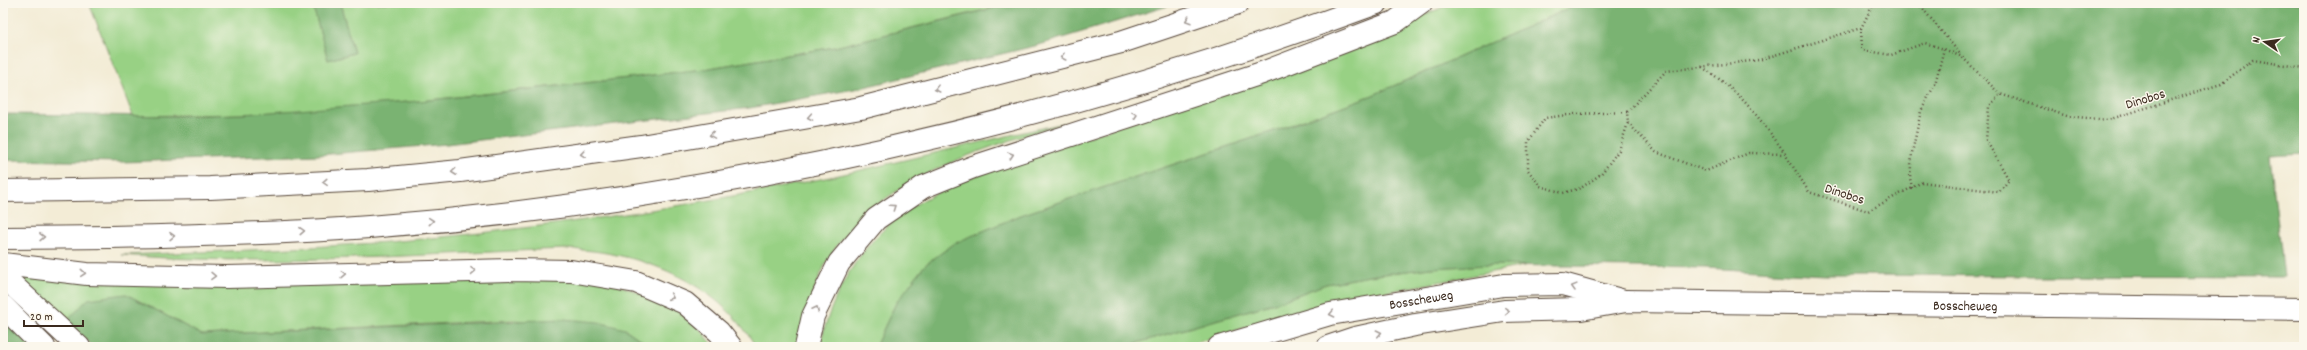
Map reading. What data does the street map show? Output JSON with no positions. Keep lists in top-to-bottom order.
{
  "streets": {
    "main road": ["Bosscheweg"],
    "path": ["Dinobos"]
  },
  "scale_bar": "20 m",
  "north": "left"
}
